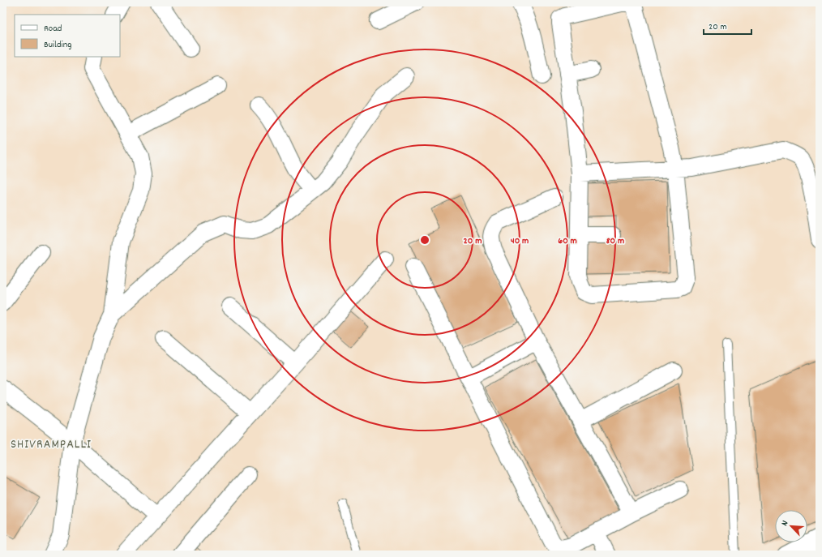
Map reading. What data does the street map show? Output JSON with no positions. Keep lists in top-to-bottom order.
{
  "districts": ["SHIVRAMPALLI"],
  "legend": ["Road", "Building"],
  "scale_bar": "20 m",
  "north": "top left",
  "rings": [
    "20 m",
    "40 m",
    "60 m",
    "80 m"
  ]
}
